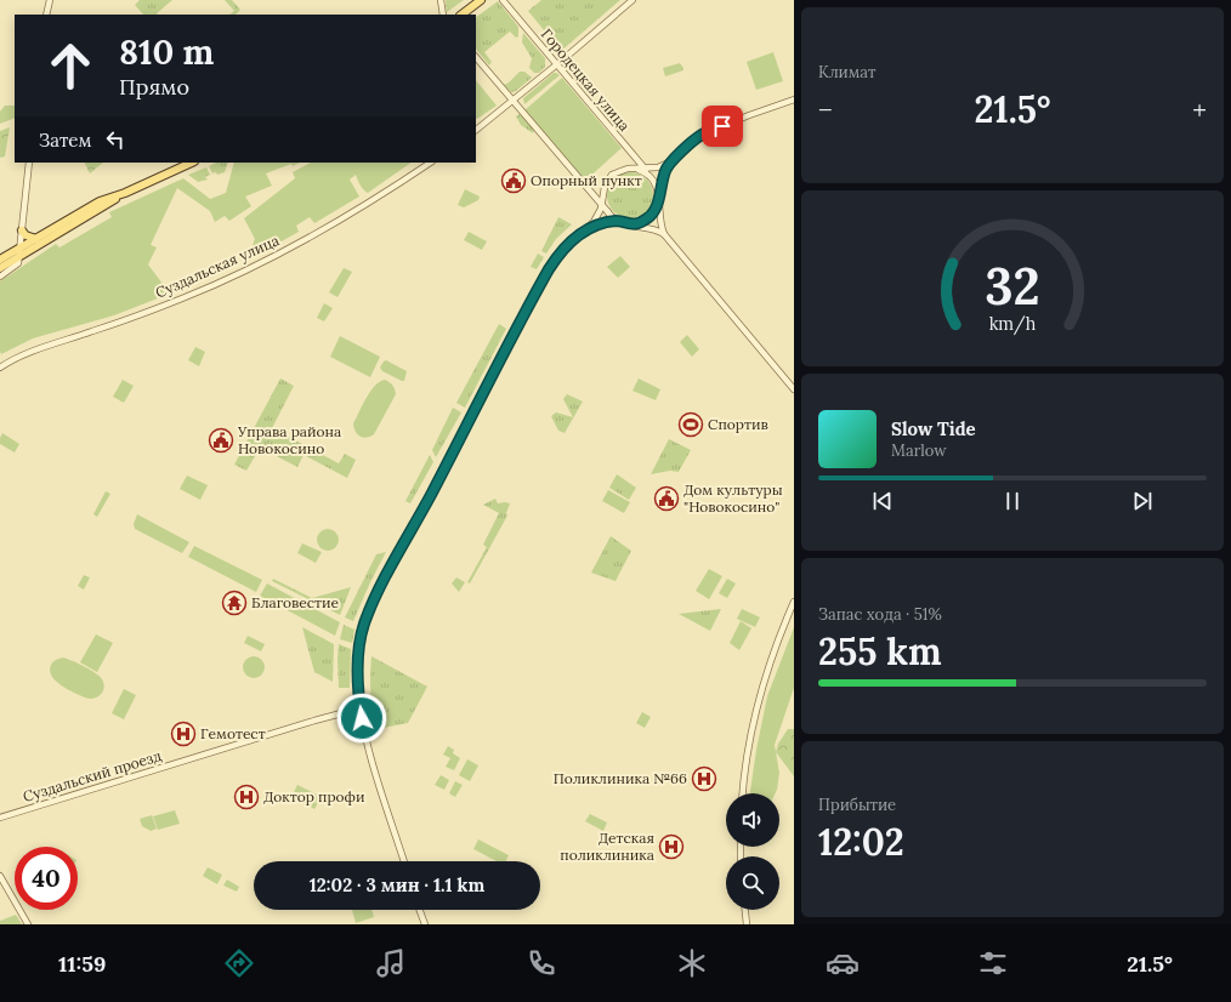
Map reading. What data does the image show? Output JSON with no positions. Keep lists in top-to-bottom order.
{
  "streets": {
    "street": ["Городецкая улица", "Суздальская улица", "Суздальский проезд"]
  },
  "places": {
    "public building": ["Опорный пункт", "Управа района Новокосино", "Дом культуры \"Новокосино\""],
    "sports": ["Спортив"],
    "temple": ["Благовестие"],
    "hospital": [
      "Гемотест",
      "Поликлиника №66",
      "Доктор профи",
      "Детская поликлиника"
    ]
  },
  "page": {
    "tile": [
      "Климат",
      ["Запас хода · 51%", "255 km"],
      ["Прибытие", "12:02"]
    ],
    "turn": ["810 m", "Прямо"],
    "heat": ["−", "21.5°", "+"],
    "then": "Затем",
    "song": ["Slow Tide", "Marlow"],
    "limit": "40",
    "trip": "12:02 · 3 мин · 1.1 km",
    "tabs": ["11:59", "21.5°"],
    "gauge": ["32", "km/h"]
  }
}
